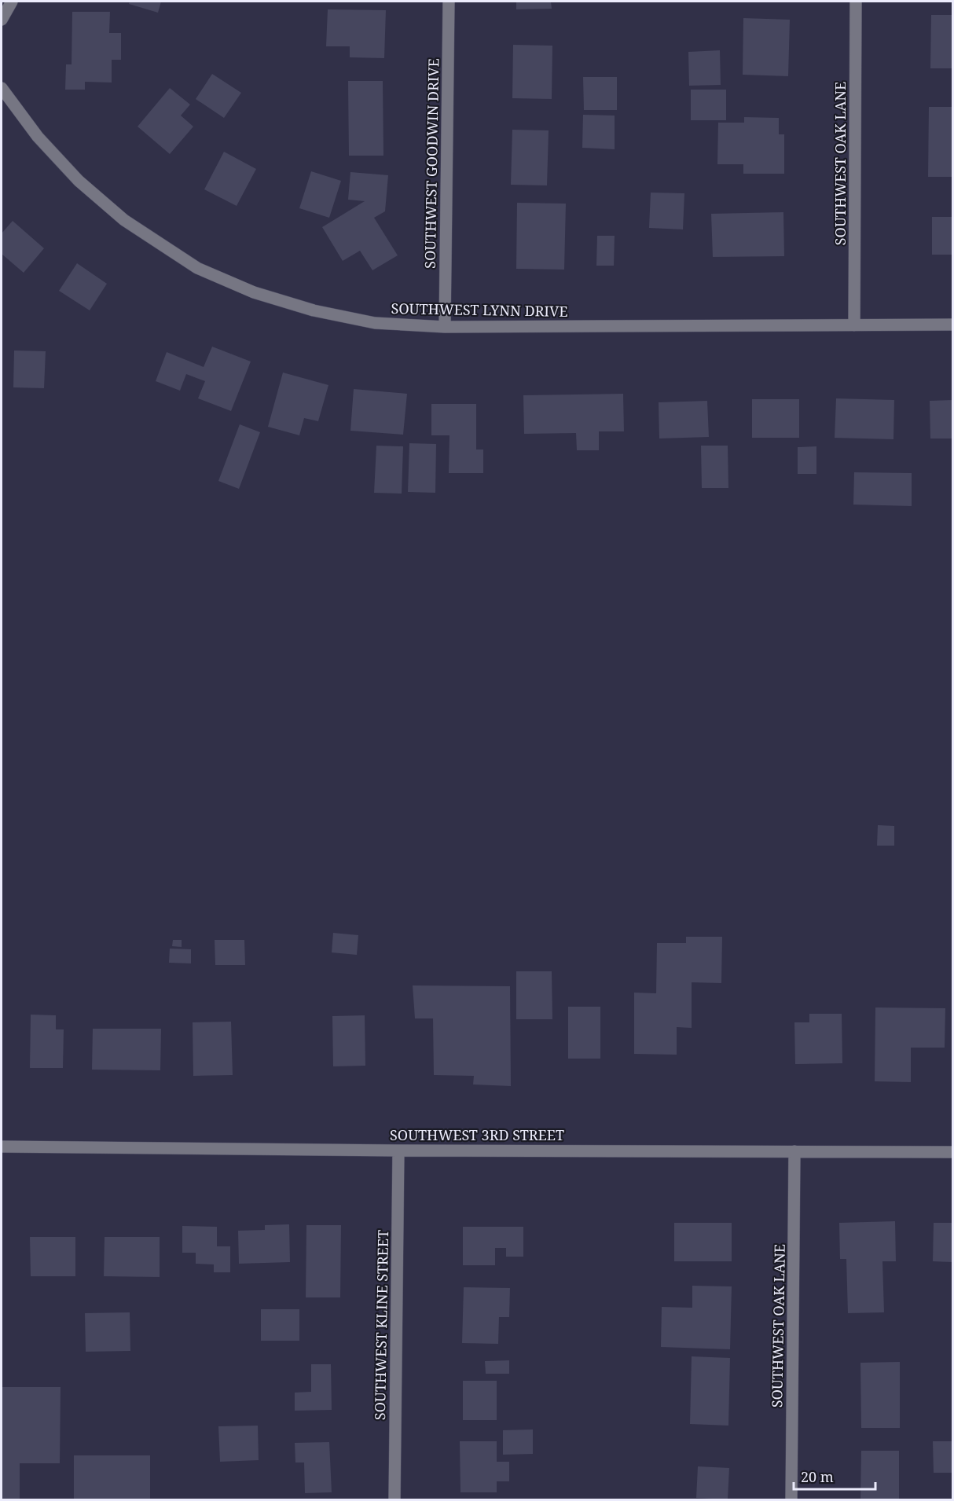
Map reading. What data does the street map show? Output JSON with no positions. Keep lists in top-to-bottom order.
{
  "streets": {
    "street": [
      "SOUTHWEST GOODWIN DRIVE",
      "SOUTHWEST OAK LANE",
      "SOUTHWEST LYNN DRIVE",
      "SOUTHWEST 3RD STREET",
      "SOUTHWEST KLINE STREET"
    ]
  },
  "crossings": [
    ["SOUTHWEST GOODWIN DRIVE", "SOUTHWEST LYNN DRIVE"],
    ["SOUTHWEST OAK LANE", "SOUTHWEST LYNN DRIVE"],
    ["SOUTHWEST OAK LANE", "SOUTHWEST 3RD STREET"],
    ["SOUTHWEST 3RD STREET", "SOUTHWEST KLINE STREET"]
  ],
  "scale_bar": "20 m"
}
